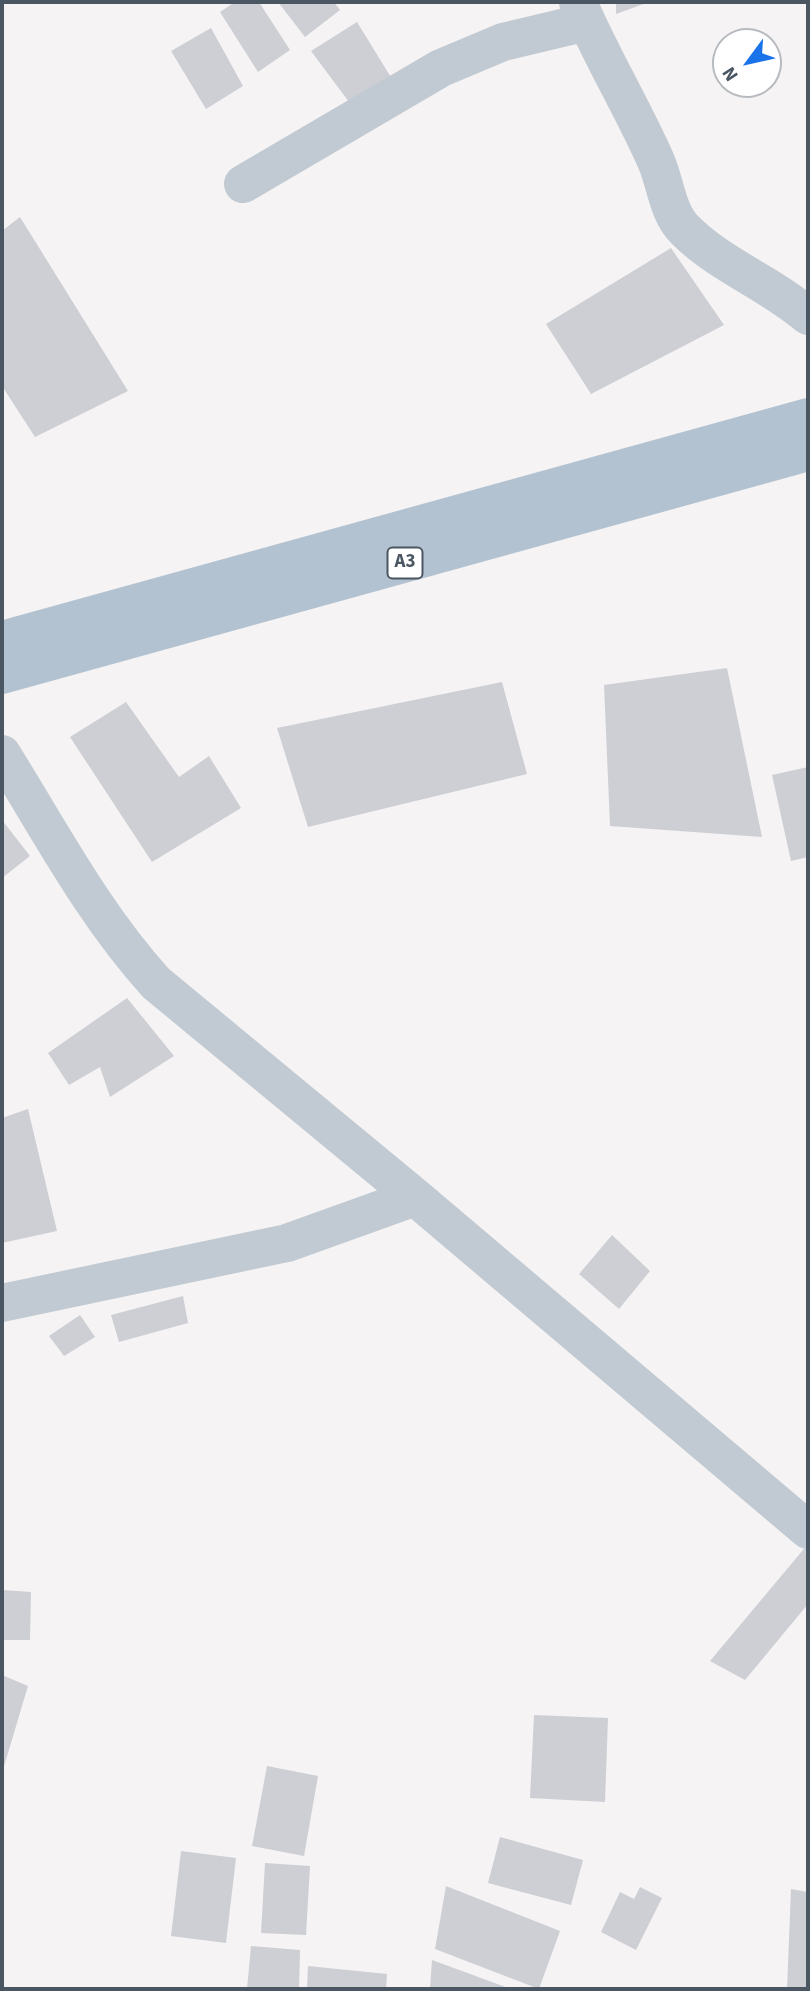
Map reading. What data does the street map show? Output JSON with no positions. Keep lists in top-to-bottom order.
{
  "streets": {
    "main road": ["A3"]
  },
  "north": "bottom left"
}
